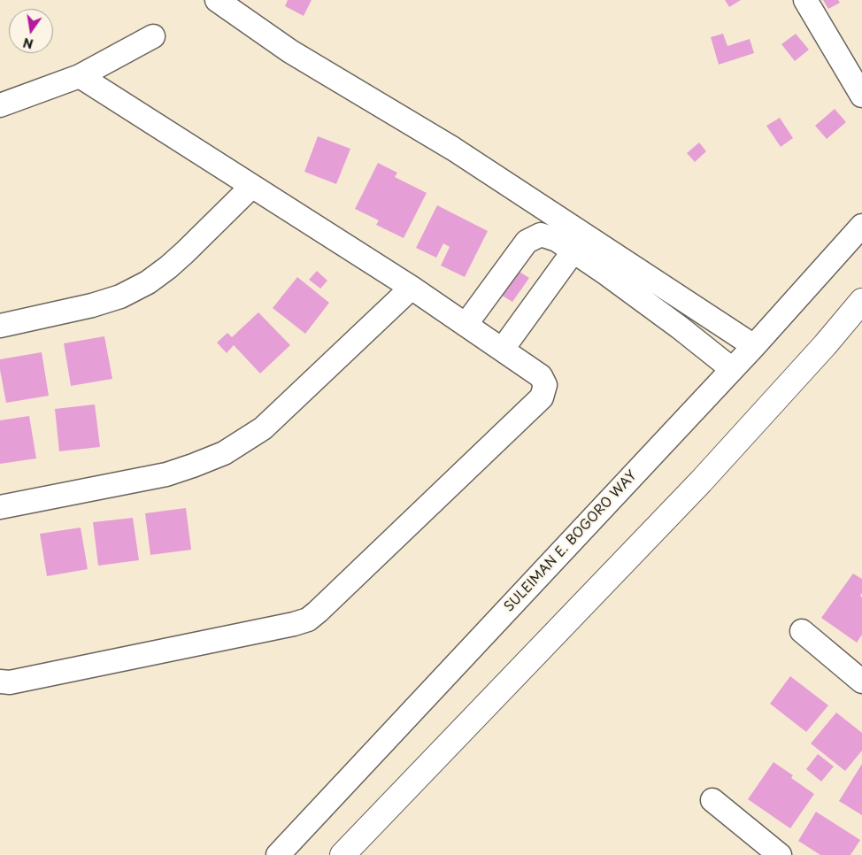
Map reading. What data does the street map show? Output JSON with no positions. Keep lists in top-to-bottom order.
{
  "streets": {
    "street": ["SULEIMAN E. BOGORO WAY"]
  },
  "north": "bottom"
}
